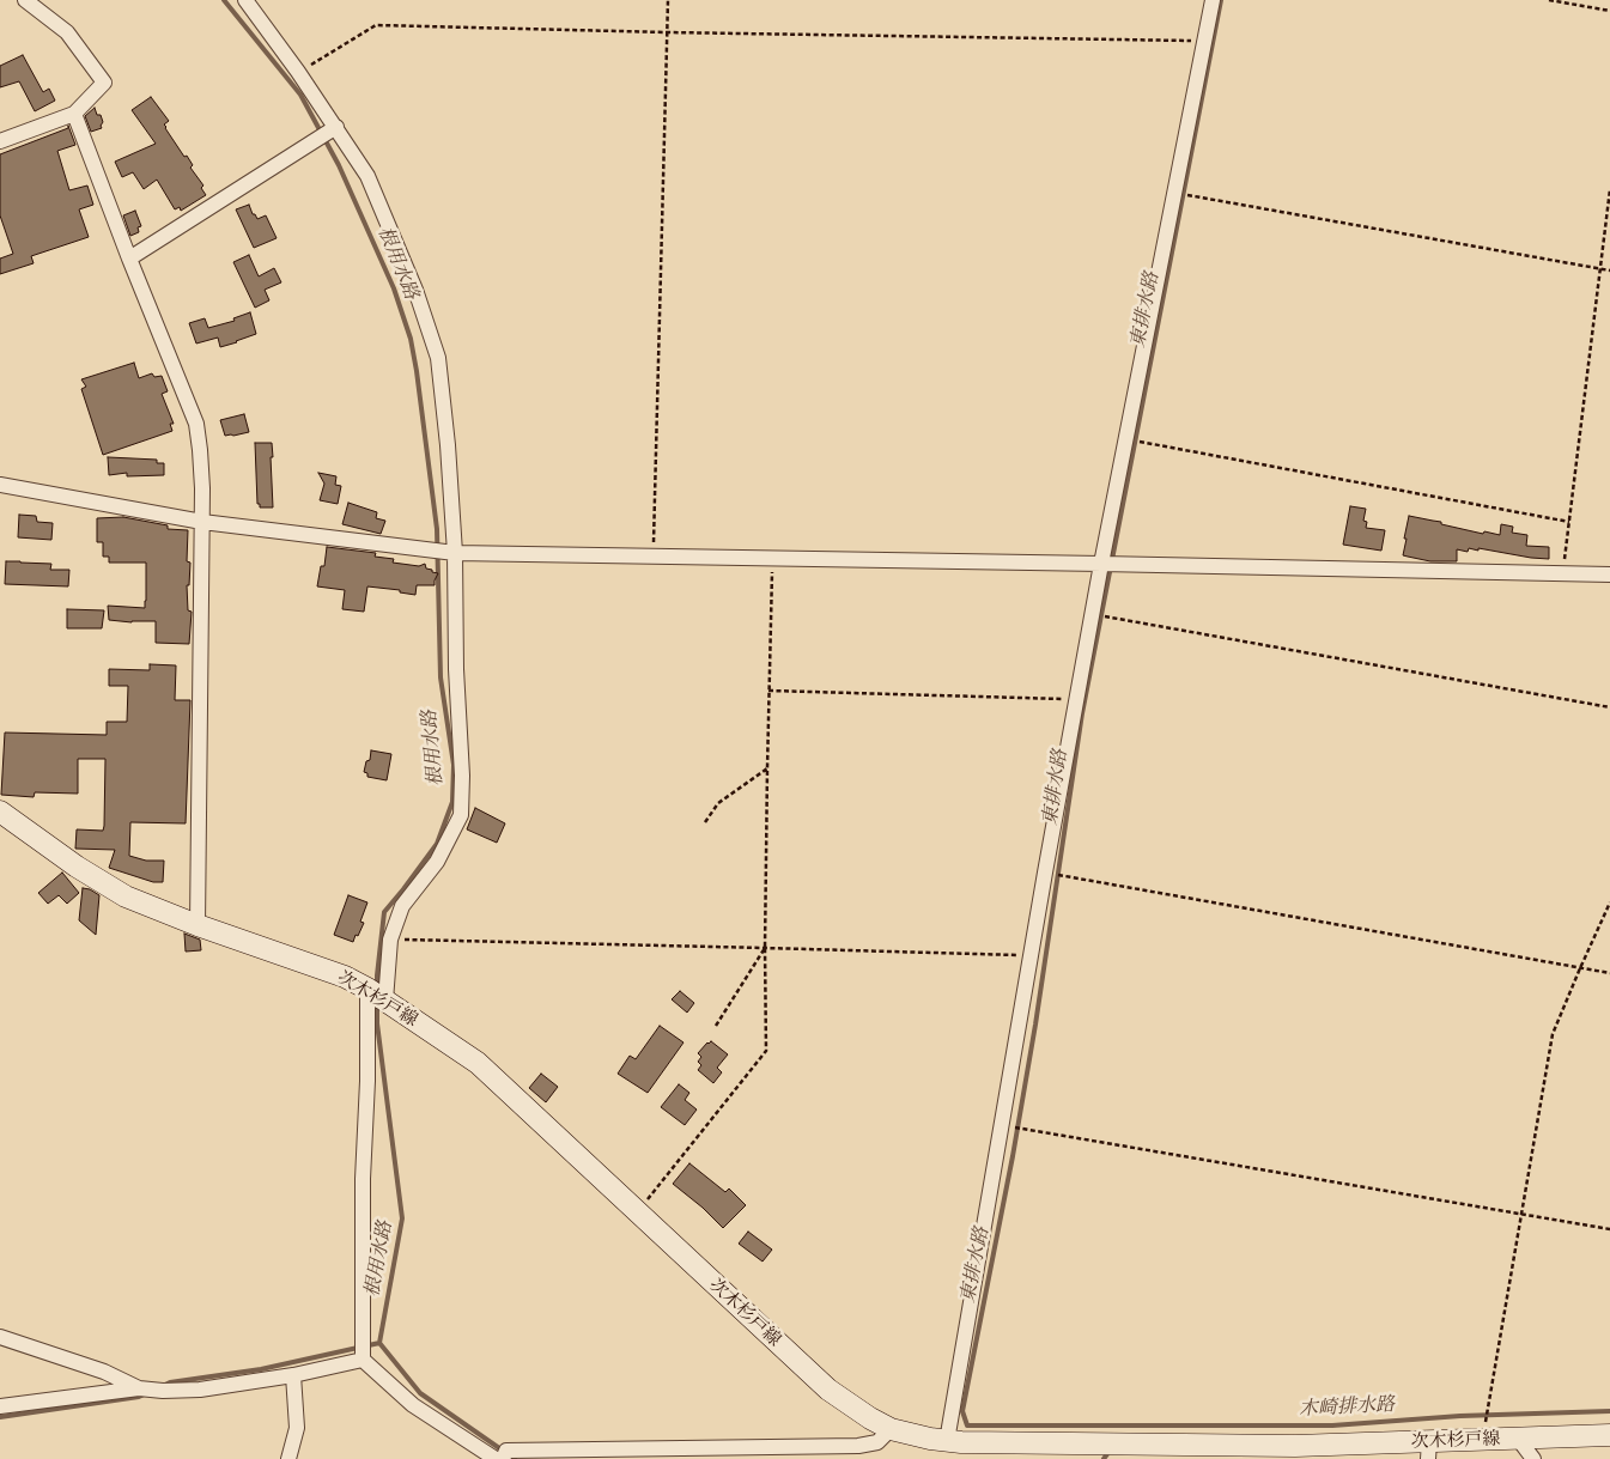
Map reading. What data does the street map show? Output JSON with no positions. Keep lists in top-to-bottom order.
{
  "streets": {
    "main road": ["次木杉戸線"]
  },
  "water": ["根用水路", "東排水路", "木崎排水路"]
}
